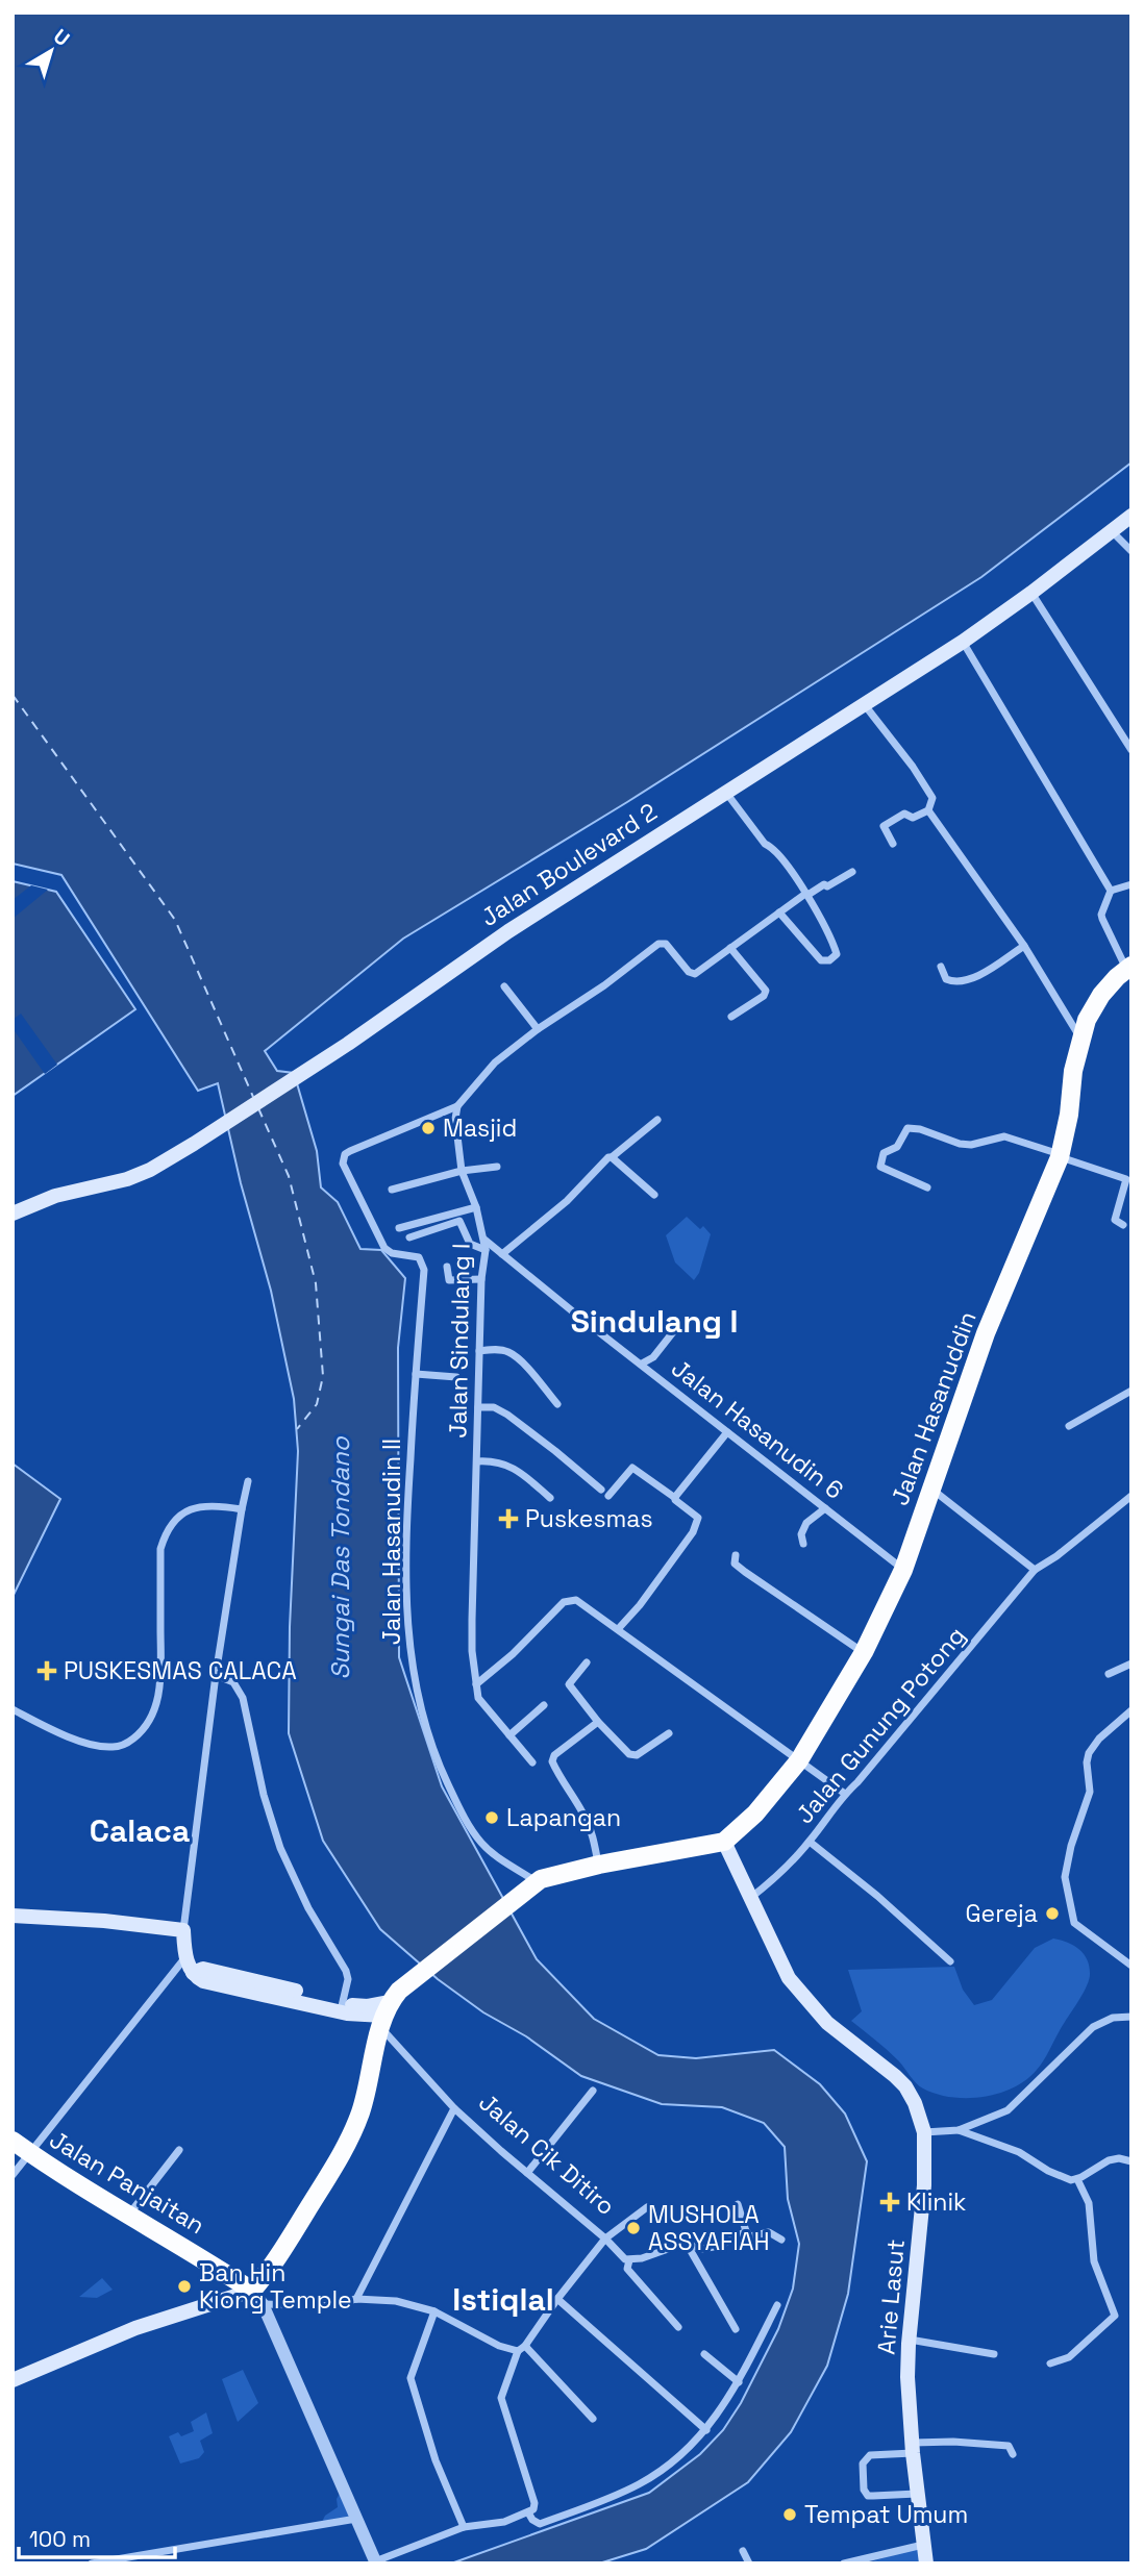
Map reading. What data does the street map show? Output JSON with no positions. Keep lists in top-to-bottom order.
{
  "streets": {
    "highway": ["Jalan Hasanuddin", "Jalan Panjaitan"],
    "main road": ["Jalan Boulevard 2", "Arie Lasut"],
    "street": [
      "Jalan Sindulang I",
      "Jalan Hasanudin 6",
      "Jalan Hasanudin II",
      "Jalan Gunung Potong",
      "Jalan Cik Ditiro"
    ]
  },
  "crossings": [
    ["Jalan Sindulang I", "Jalan Hasanudin 6"],
    ["Jalan Sindulang I", "Jalan Hasanudin II"],
    ["Jalan Hasanuddin", "Jalan Hasanudin 6"],
    ["Jalan Hasanuddin", "Arie Lasut"],
    ["Jalan Gunung Potong", "Arie Lasut"]
  ],
  "districts": ["Sindulang I", "Calaca", "Istiqlal"],
  "water": ["Sungai Das Tondano"],
  "places": {
    "other": [
      "Masjid",
      "Lapangan",
      "Gereja",
      "MUSHOLA ASSYAFIAH",
      "Ban Hin Kiong Temple",
      "Tempat Umum"
    ],
    "health": ["Puskesmas", "PUSKESMAS CALACA", "Klinik"]
  },
  "scale_bar": "100 m",
  "north": "top right"
}
